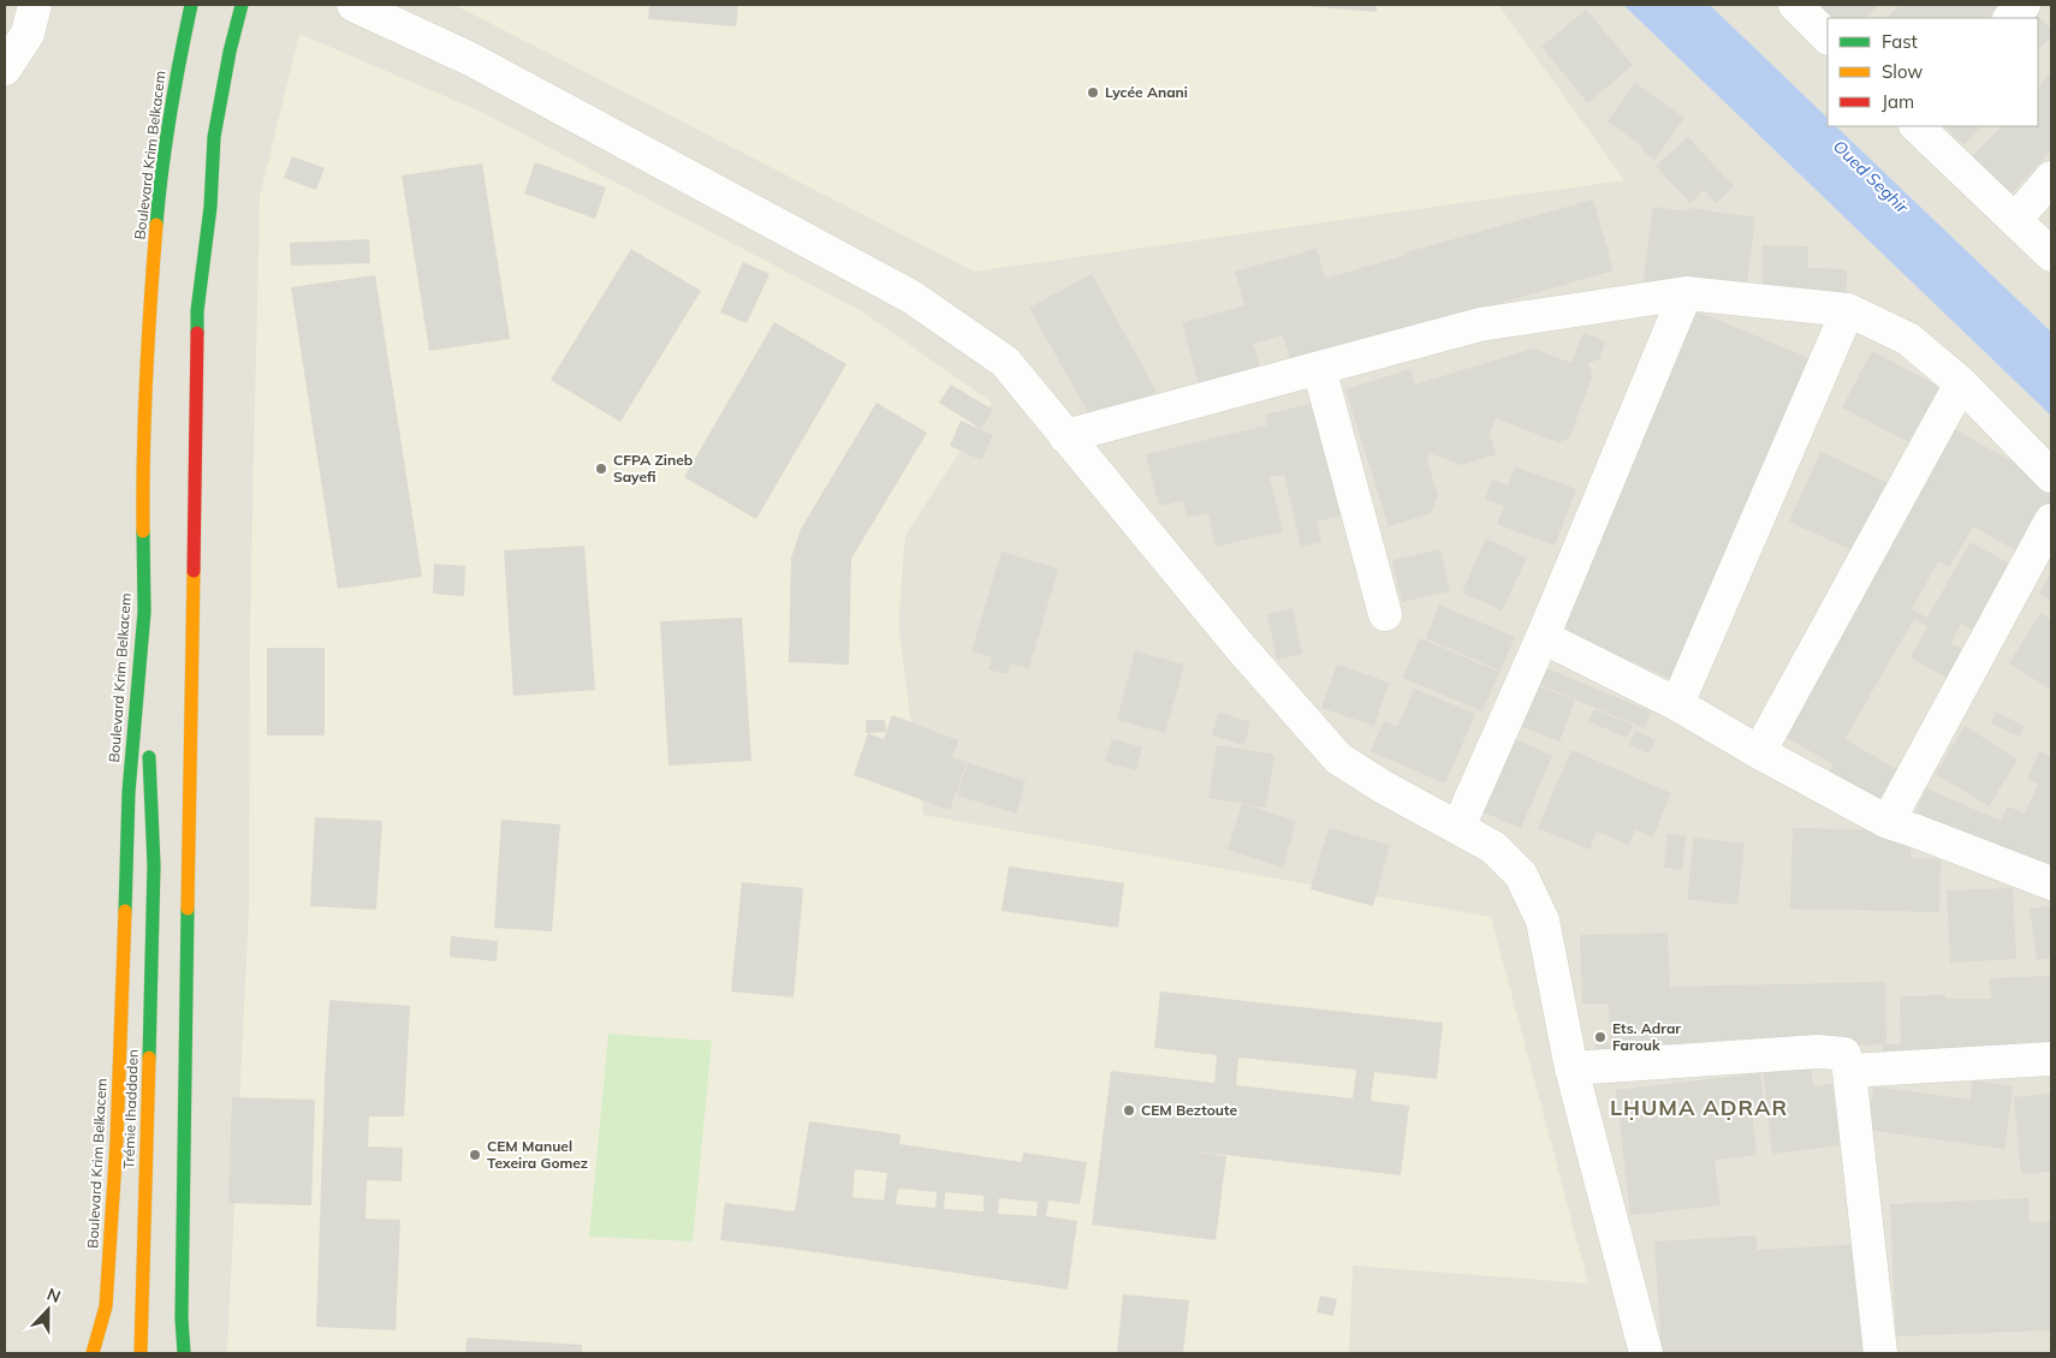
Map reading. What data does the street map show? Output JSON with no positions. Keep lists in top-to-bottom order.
{
  "streets": {
    "main road": ["Boulevard Krim Belkacem", "Trémie Ihaddaden"]
  },
  "crossings": [
    ["Boulevard Krim Belkacem", "Trémie Ihaddaden"]
  ],
  "districts": ["LḤUMA AḌRAR"],
  "water": ["Oued Seghir"],
  "places": [
    "Lycée Anani",
    "CFPA Zineb Sayefi",
    "Ets. Adrar Farouk",
    "CEM Beztoute",
    "CEM Manuel Texeira Gomez"
  ],
  "legend": ["Fast", "Slow", "Jam"],
  "north": "top"
}
